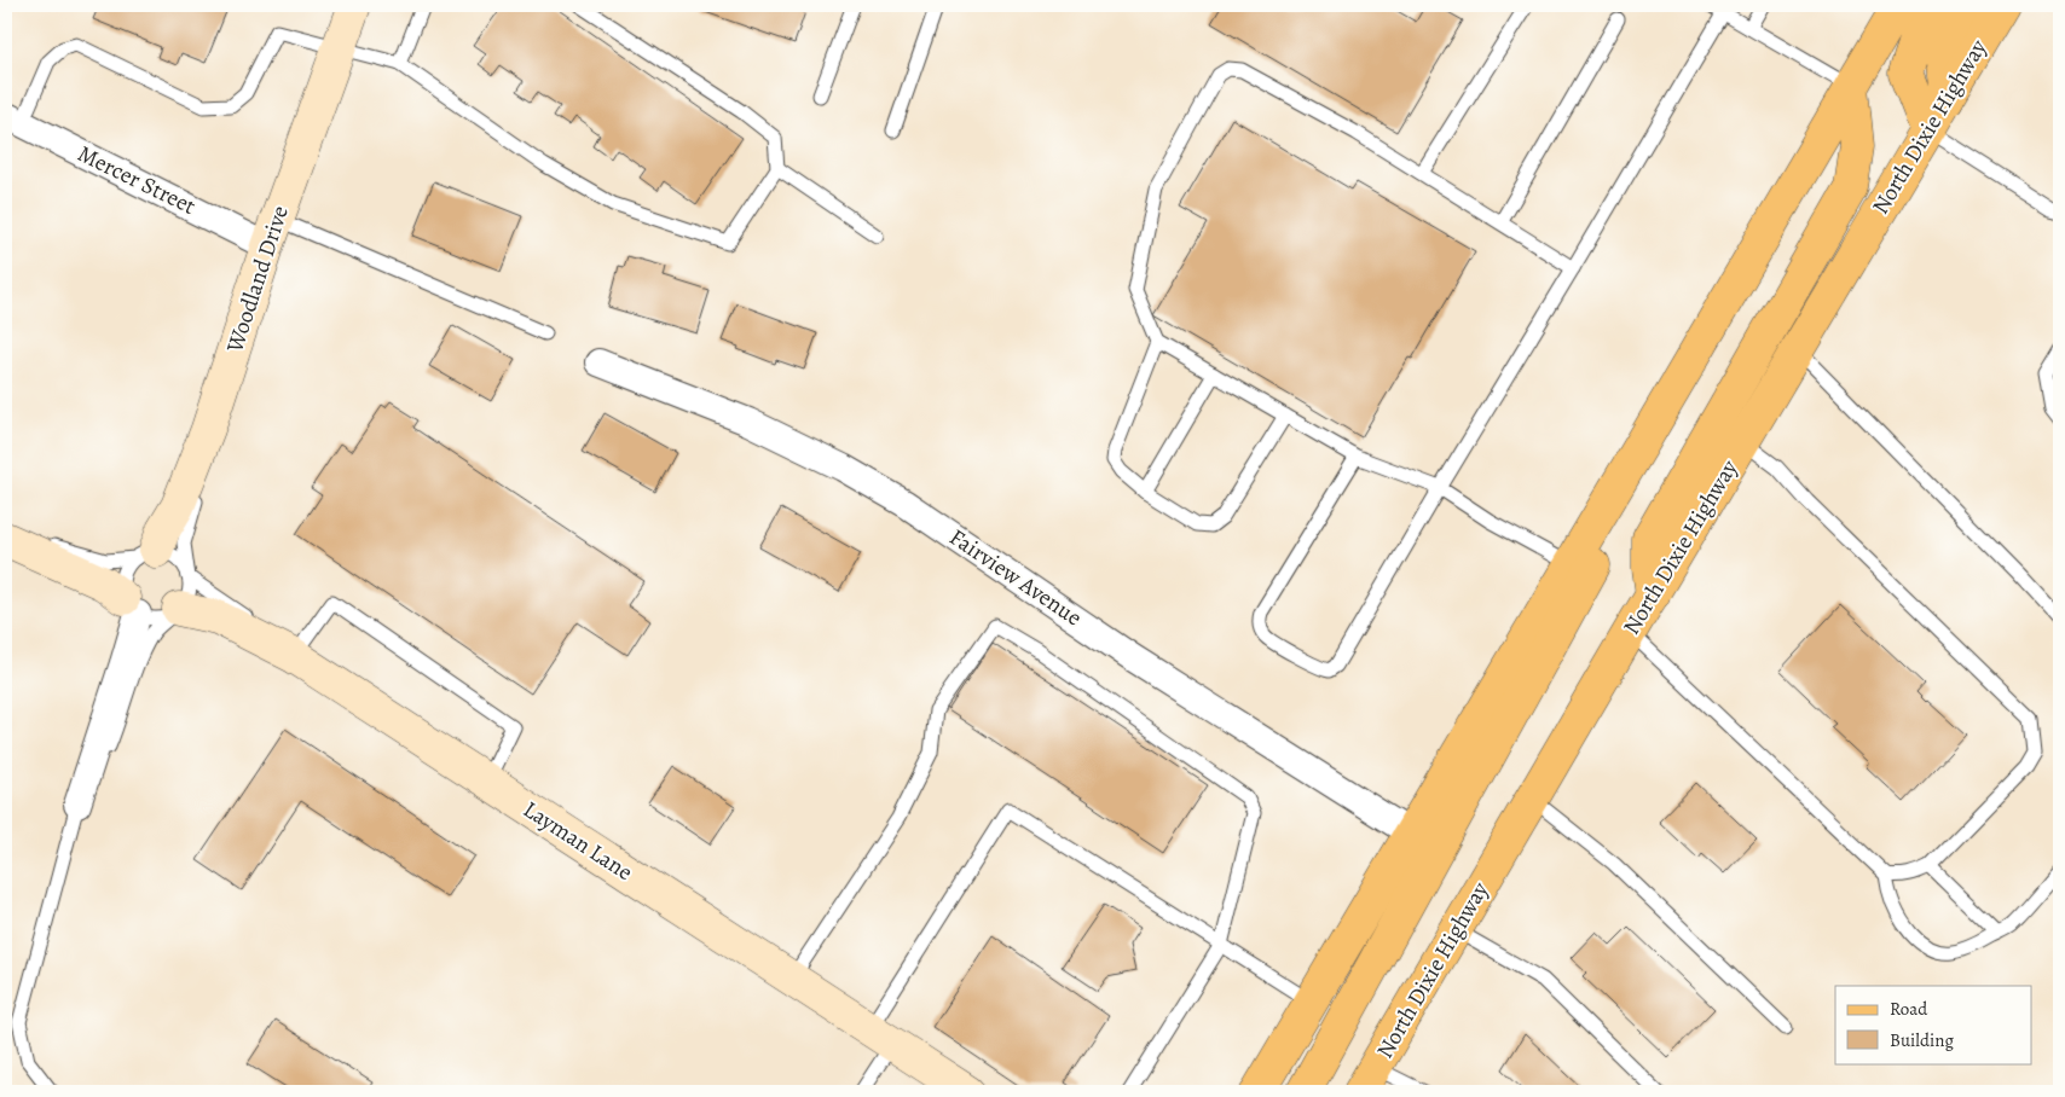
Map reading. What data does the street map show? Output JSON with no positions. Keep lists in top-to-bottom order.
{
  "streets": {
    "main road": ["North Dixie Highway"],
    "street": [
      "Mercer Street",
      "Woodland Drive",
      "Fairview Avenue",
      "Layman Lane"
    ]
  },
  "crossings": [
    ["Mercer Street", "Woodland Drive"],
    ["Woodland Drive", "Layman Lane"]
  ],
  "legend": ["Road", "Building"]
}
